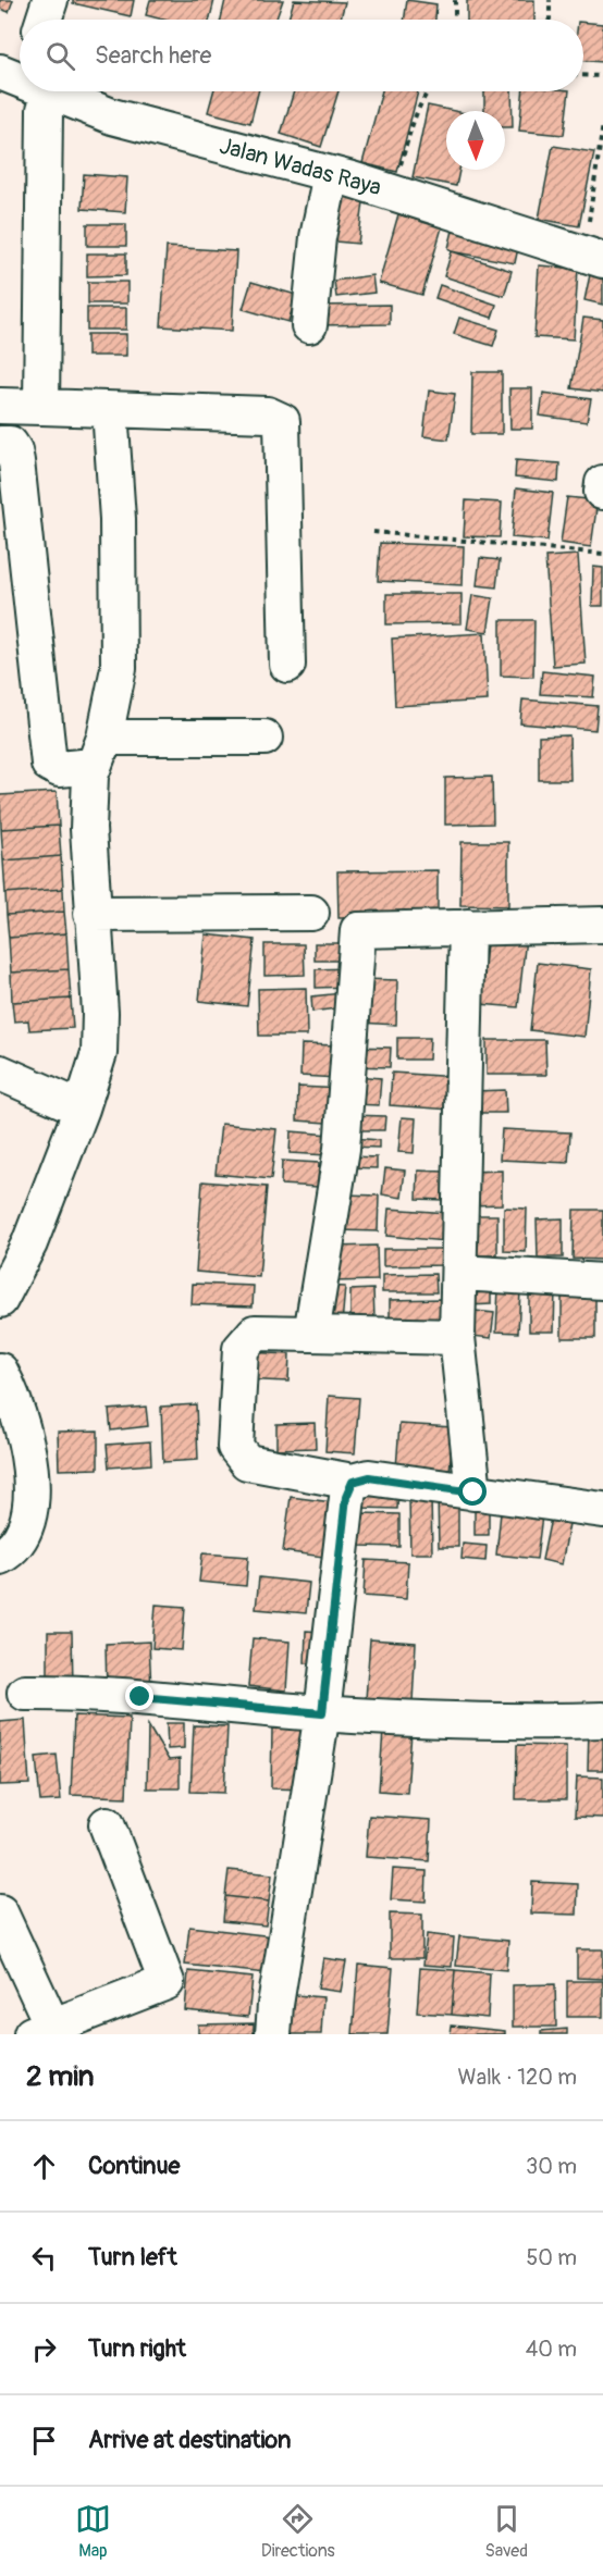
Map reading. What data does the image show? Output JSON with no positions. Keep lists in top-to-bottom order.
{
  "streets": {
    "street": ["Jalan Wadas Raya"]
  },
  "north": "bottom",
  "page": {
    "search": "Search here",
    "heading": ["2 min", "Walk · 120 m"],
    "list": [
      ["Continue", "30 m"],
      ["Turn left", "50 m"],
      ["Turn right", "40 m"],
      "Arrive at destination"
    ],
    "nav": ["Map", "Directions", "Saved"]
  }
}
